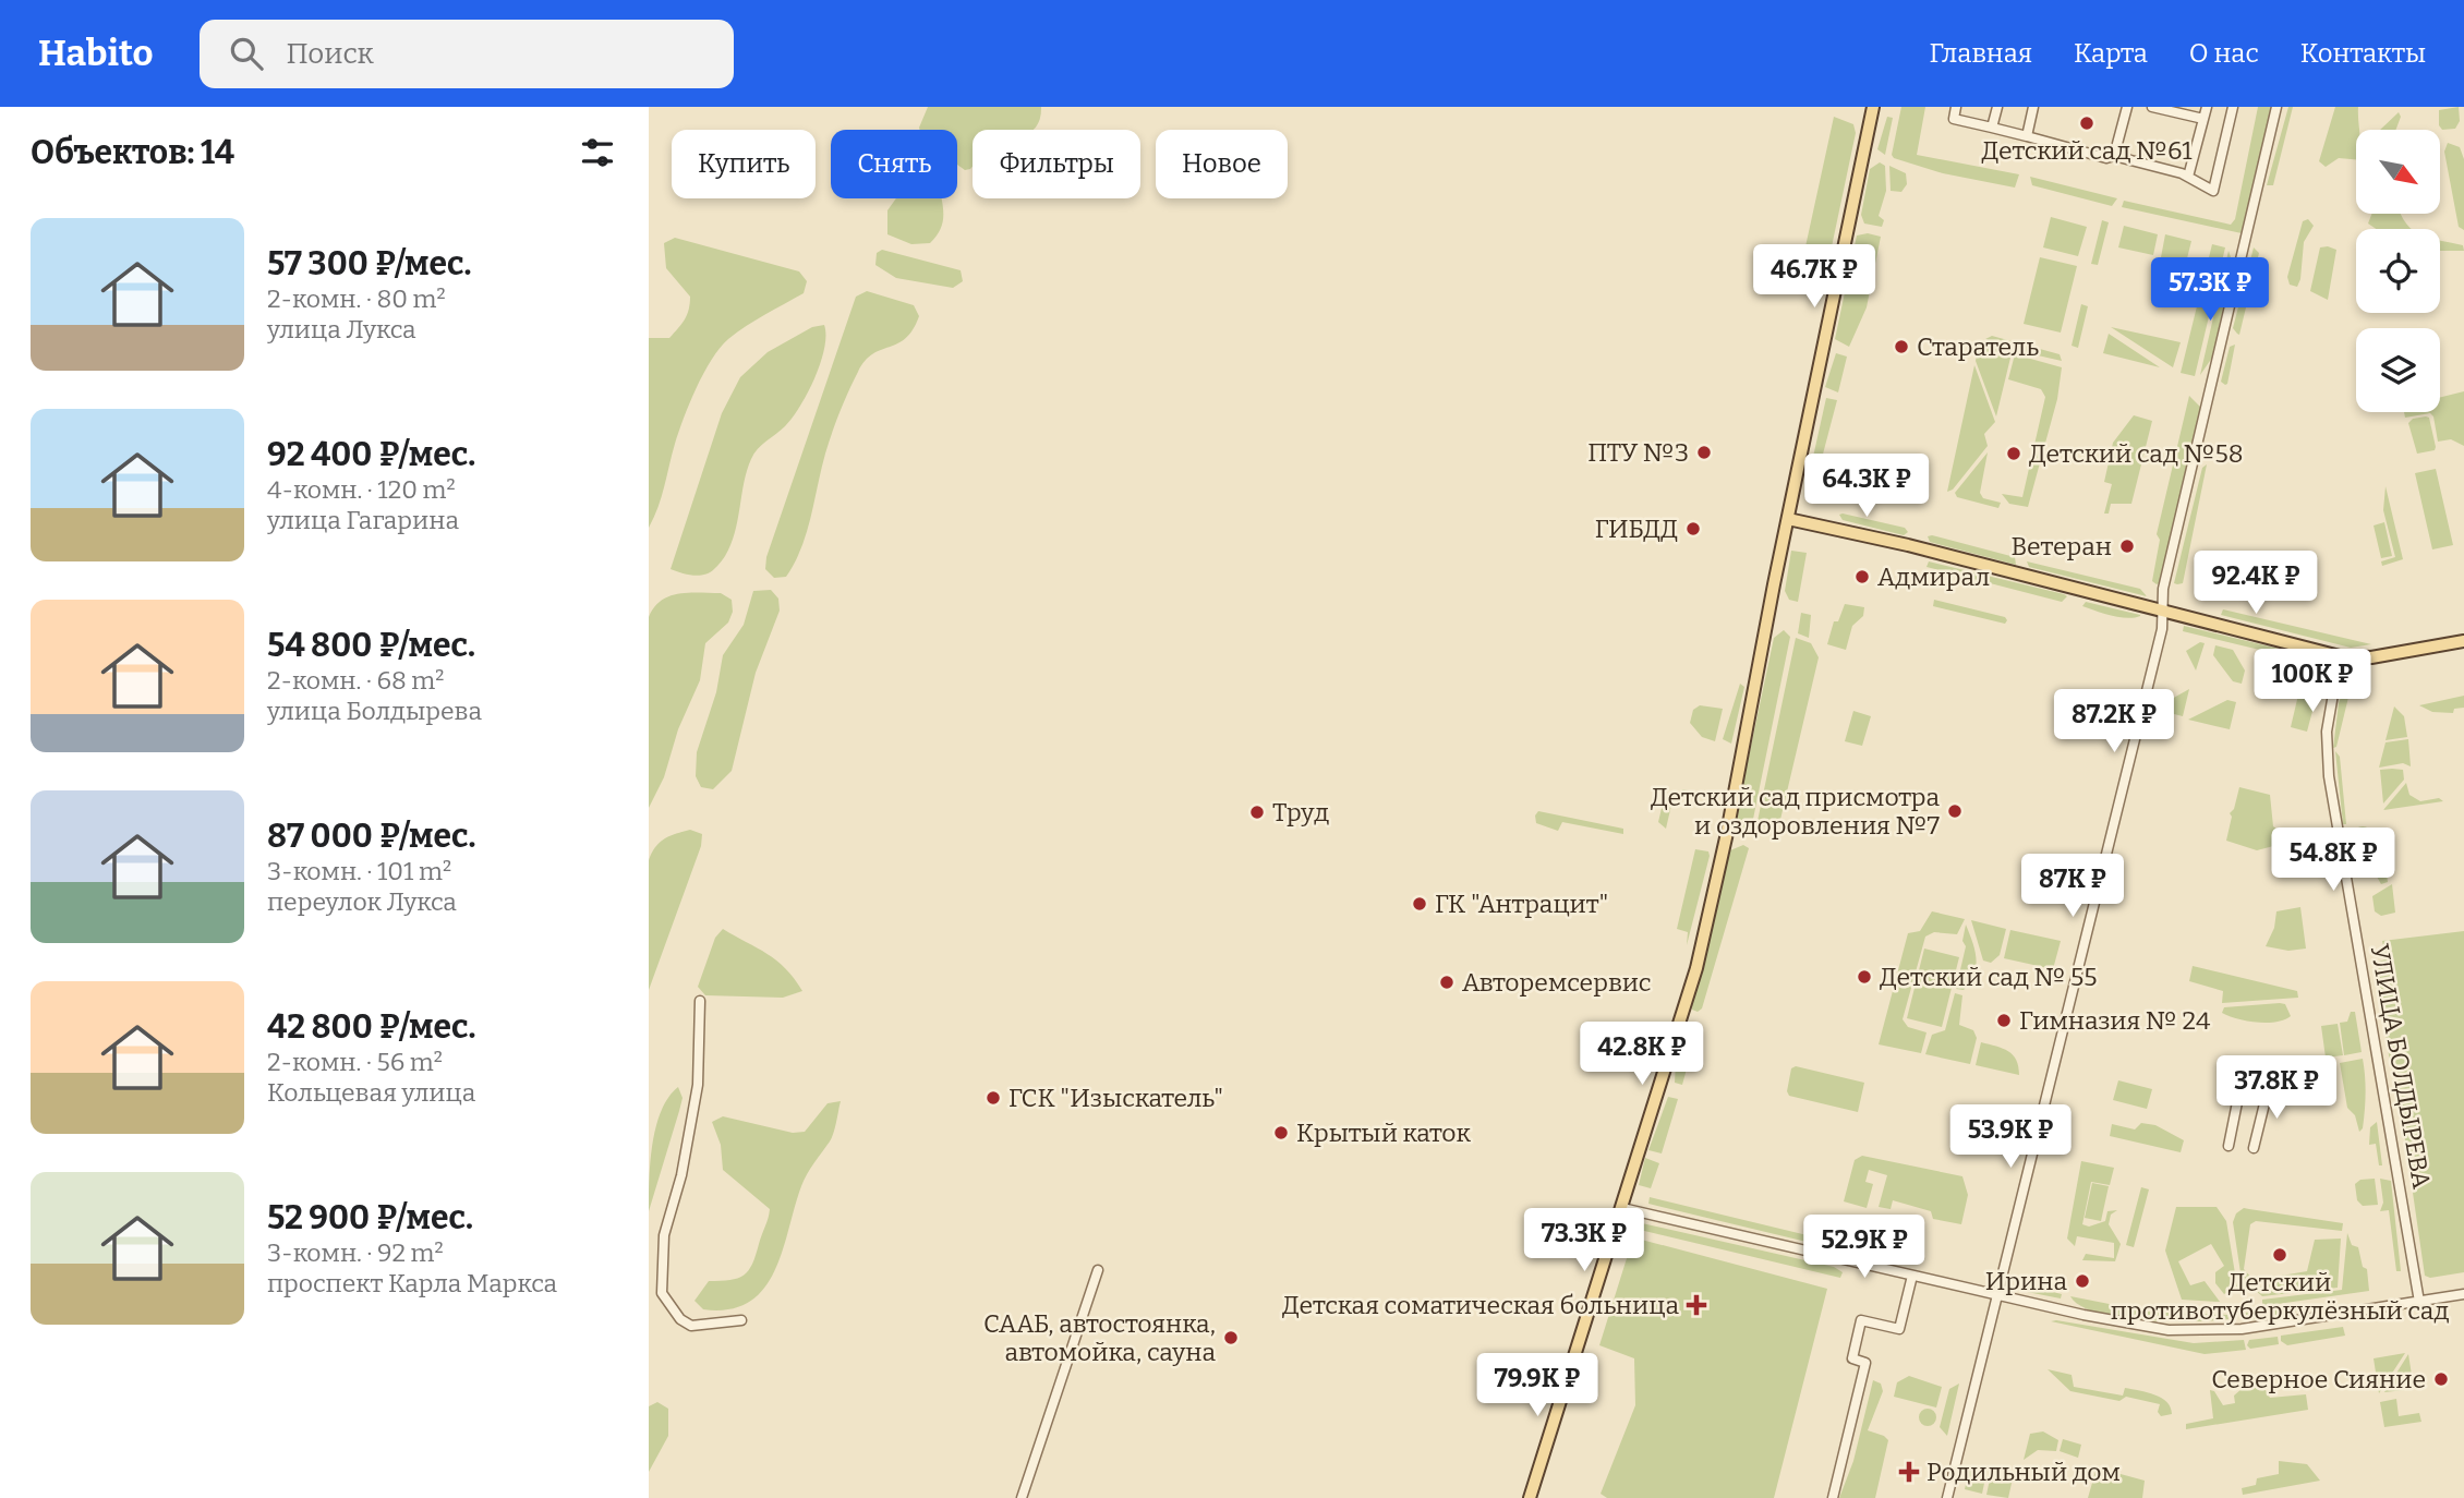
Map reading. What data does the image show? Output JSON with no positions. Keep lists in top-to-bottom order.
{
  "streets": {
    "street": ["УЛИЦА БОЛДЫРЕВА"]
  },
  "places": {
    "other": [
      "Детский сад №61",
      "Старатель",
      "ПТУ №3",
      "Детский сад №58",
      "ГИБДД",
      "Ветеран",
      "Адмирал",
      "Детский сад присмотра и оздоровления №7",
      "Труд",
      "ГК \"Антрацит\"",
      "Детский сад № 55",
      "Авторемсервис",
      "Гимназия № 24",
      "ГСК \"Изыскатель\"",
      "Крытый каток",
      "Детский противотуберкулёзный сад",
      "Ирина",
      "СААБ, автостоянка, автомойка, сауна",
      "Северное Сияние"
    ],
    "health": ["Детская соматическая больница", "Родильный дом"]
  },
  "north": "bottom right",
  "page": {
    "header": "Habito",
    "search": "Поиск",
    "nav": [
      "Главная",
      "Карта",
      "О нас",
      "Контакты"
    ],
    "heading": "Объектов: 14",
    "chip": [
      "Купить",
      "Снять",
      "Фильтры",
      "Новое"
    ],
    "list": [
      {
        "name": "57 300 ₽/мес.",
        "note": "2-комн. · 80 m² · улица Лукса"
      },
      {
        "name": "92 400 ₽/мес.",
        "note": "4-комн. · 120 m² · улица Гагарина"
      },
      {
        "name": "54 800 ₽/мес.",
        "note": "2-комн. · 68 m² · улица Болдырева"
      },
      {
        "name": "87 000 ₽/мес.",
        "note": "3-комн. · 101 m² · переулок Лукса"
      },
      {
        "name": "42 800 ₽/мес.",
        "note": "2-комн. · 56 m² · Кольцевая улица"
      },
      {
        "name": "52 900 ₽/мес.",
        "note": "3-комн. · 92 m² · проспект Карла Маркса"
      }
    ],
    "price": [
      "46.7K ₽",
      "57.3K ₽",
      "64.3K ₽",
      "92.4K ₽",
      "100K ₽",
      "87.2K ₽",
      "54.8K ₽",
      "87K ₽",
      "42.8K ₽",
      "37.8K ₽",
      "53.9K ₽",
      "73.3K ₽",
      "52.9K ₽",
      "79.9K ₽"
    ]
  }
}
